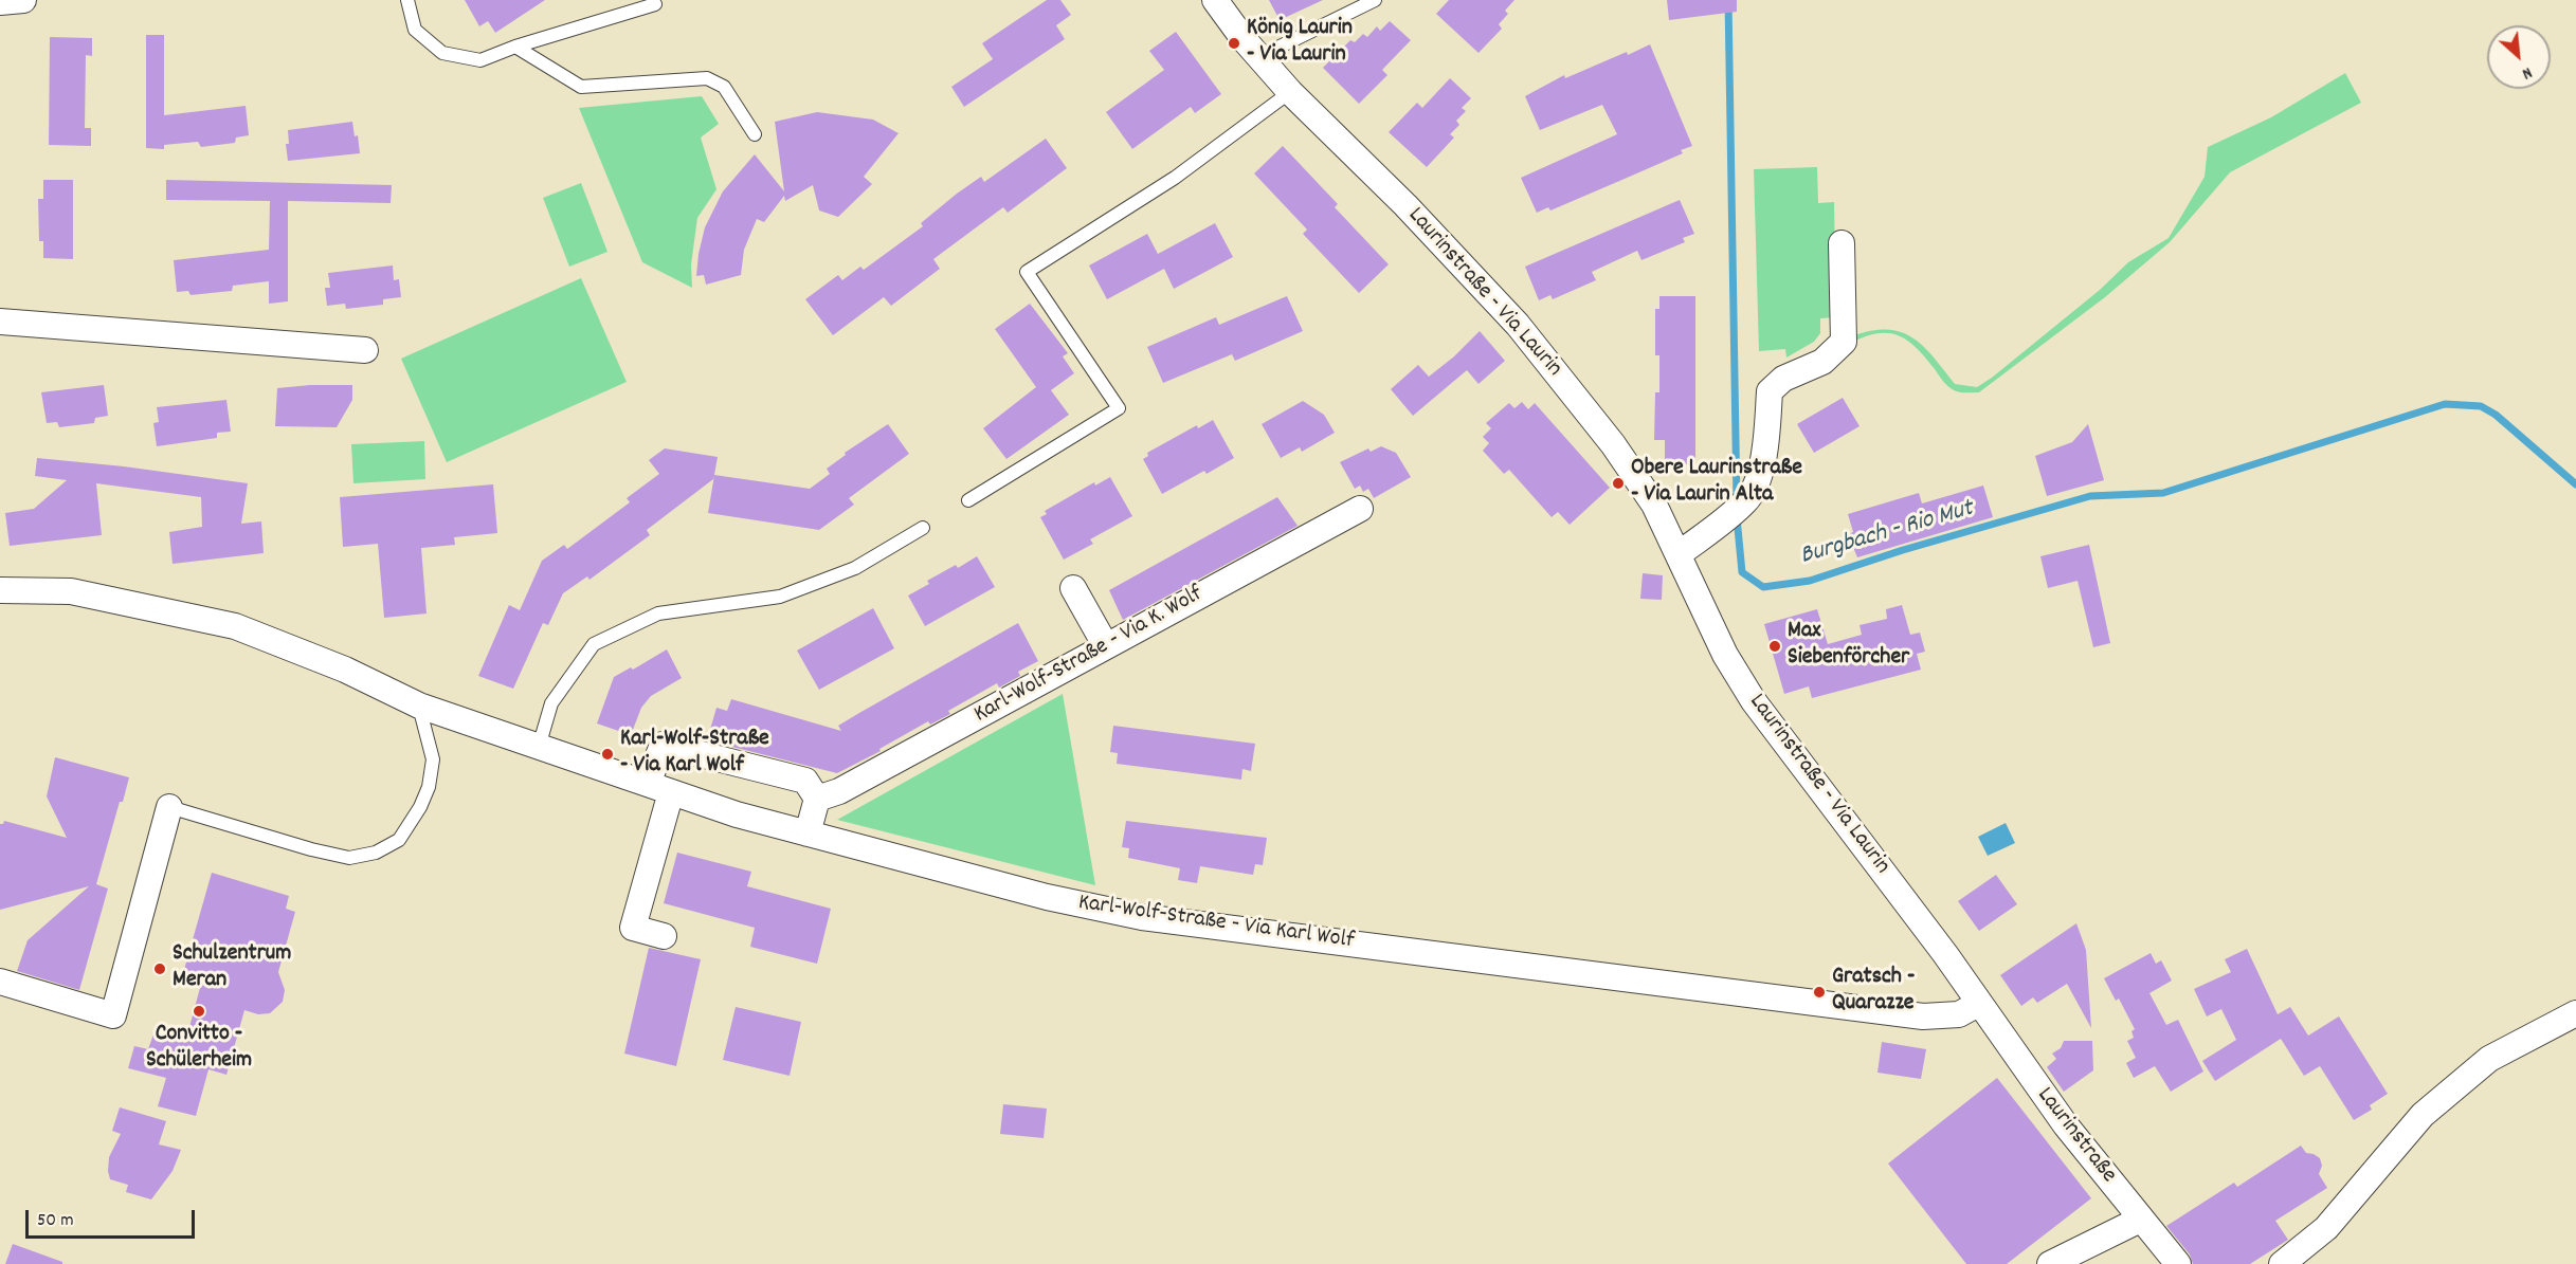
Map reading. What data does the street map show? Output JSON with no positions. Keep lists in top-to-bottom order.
{
  "streets": {
    "street": [
      "Laurinstraße - Via Laurin",
      "Karl-Wolf-Straße - Via K. Wolf",
      "Karl-Wolf-Straße - Via Karl Wolf",
      "Laurinstraße"
    ]
  },
  "crossings": [
    ["Laurinstraße - Via Laurin", "Karl-Wolf-Straße - Via Karl Wolf"],
    ["Laurinstraße - Via Laurin", "Laurinstraße"],
    ["Karl-Wolf-Straße - Via Karl Wolf", "Laurinstraße"]
  ],
  "water": ["Burgbach - Rio Mut"],
  "places": [
    "König Laurin - Via Laurin",
    "Obere Laurinstraße - Via Laurin Alta",
    "Max Siebenförcher",
    "Karl-Wolf-Straße - Via Karl Wolf",
    "Schulzentrum Meran",
    "Gratsch - Quarazze",
    "Convitto - Schülerheim"
  ],
  "scale_bar": "50 m",
  "north": "bottom right"
}
